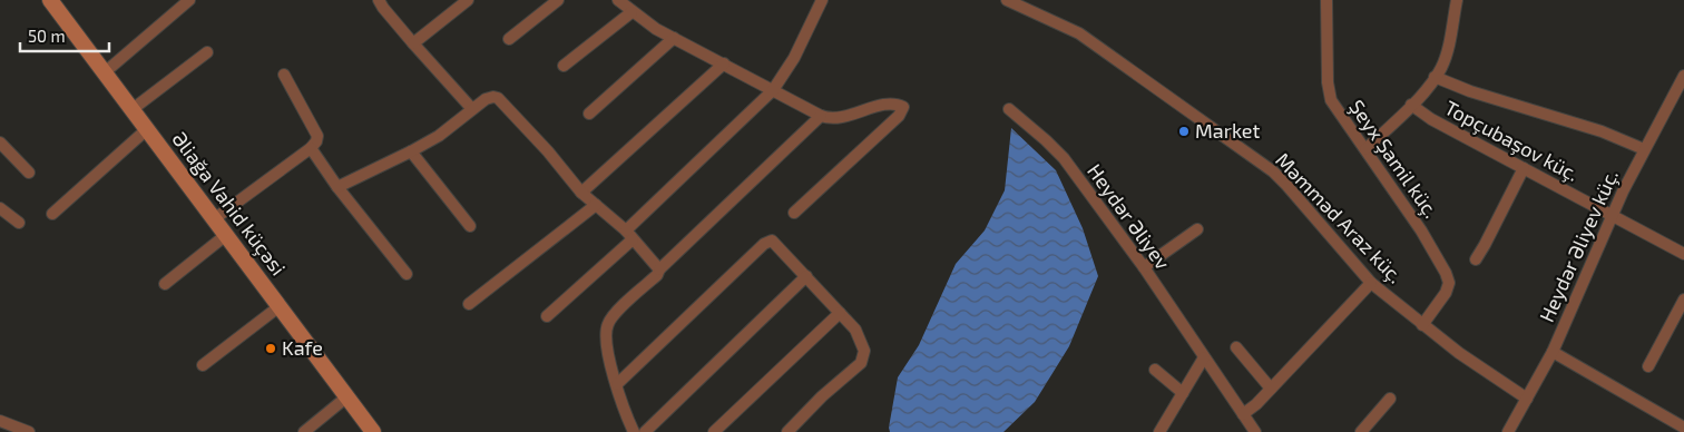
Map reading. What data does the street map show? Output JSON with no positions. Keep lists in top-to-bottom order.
{
  "streets": {
    "main road": ["Əliağa Vahid küçəsi"],
    "street": [
      "Topçubaşov küç.",
      "Şeyx Şamil küç.",
      "Heydər Əliyev",
      "Məmməd Araz küç.",
      "Heydər Əliyev küç."
    ]
  },
  "crossings": [
    ["Topçubaşov küç.", "Heydər Əliyev küç."],
    ["Şeyx Şamil küç.", "Məmməd Araz küç."],
    ["Məmməd Araz küç.", "Heydər Əliyev küç."]
  ],
  "places": ["Market", "Kafe"],
  "scale_bar": "50 m"
}
